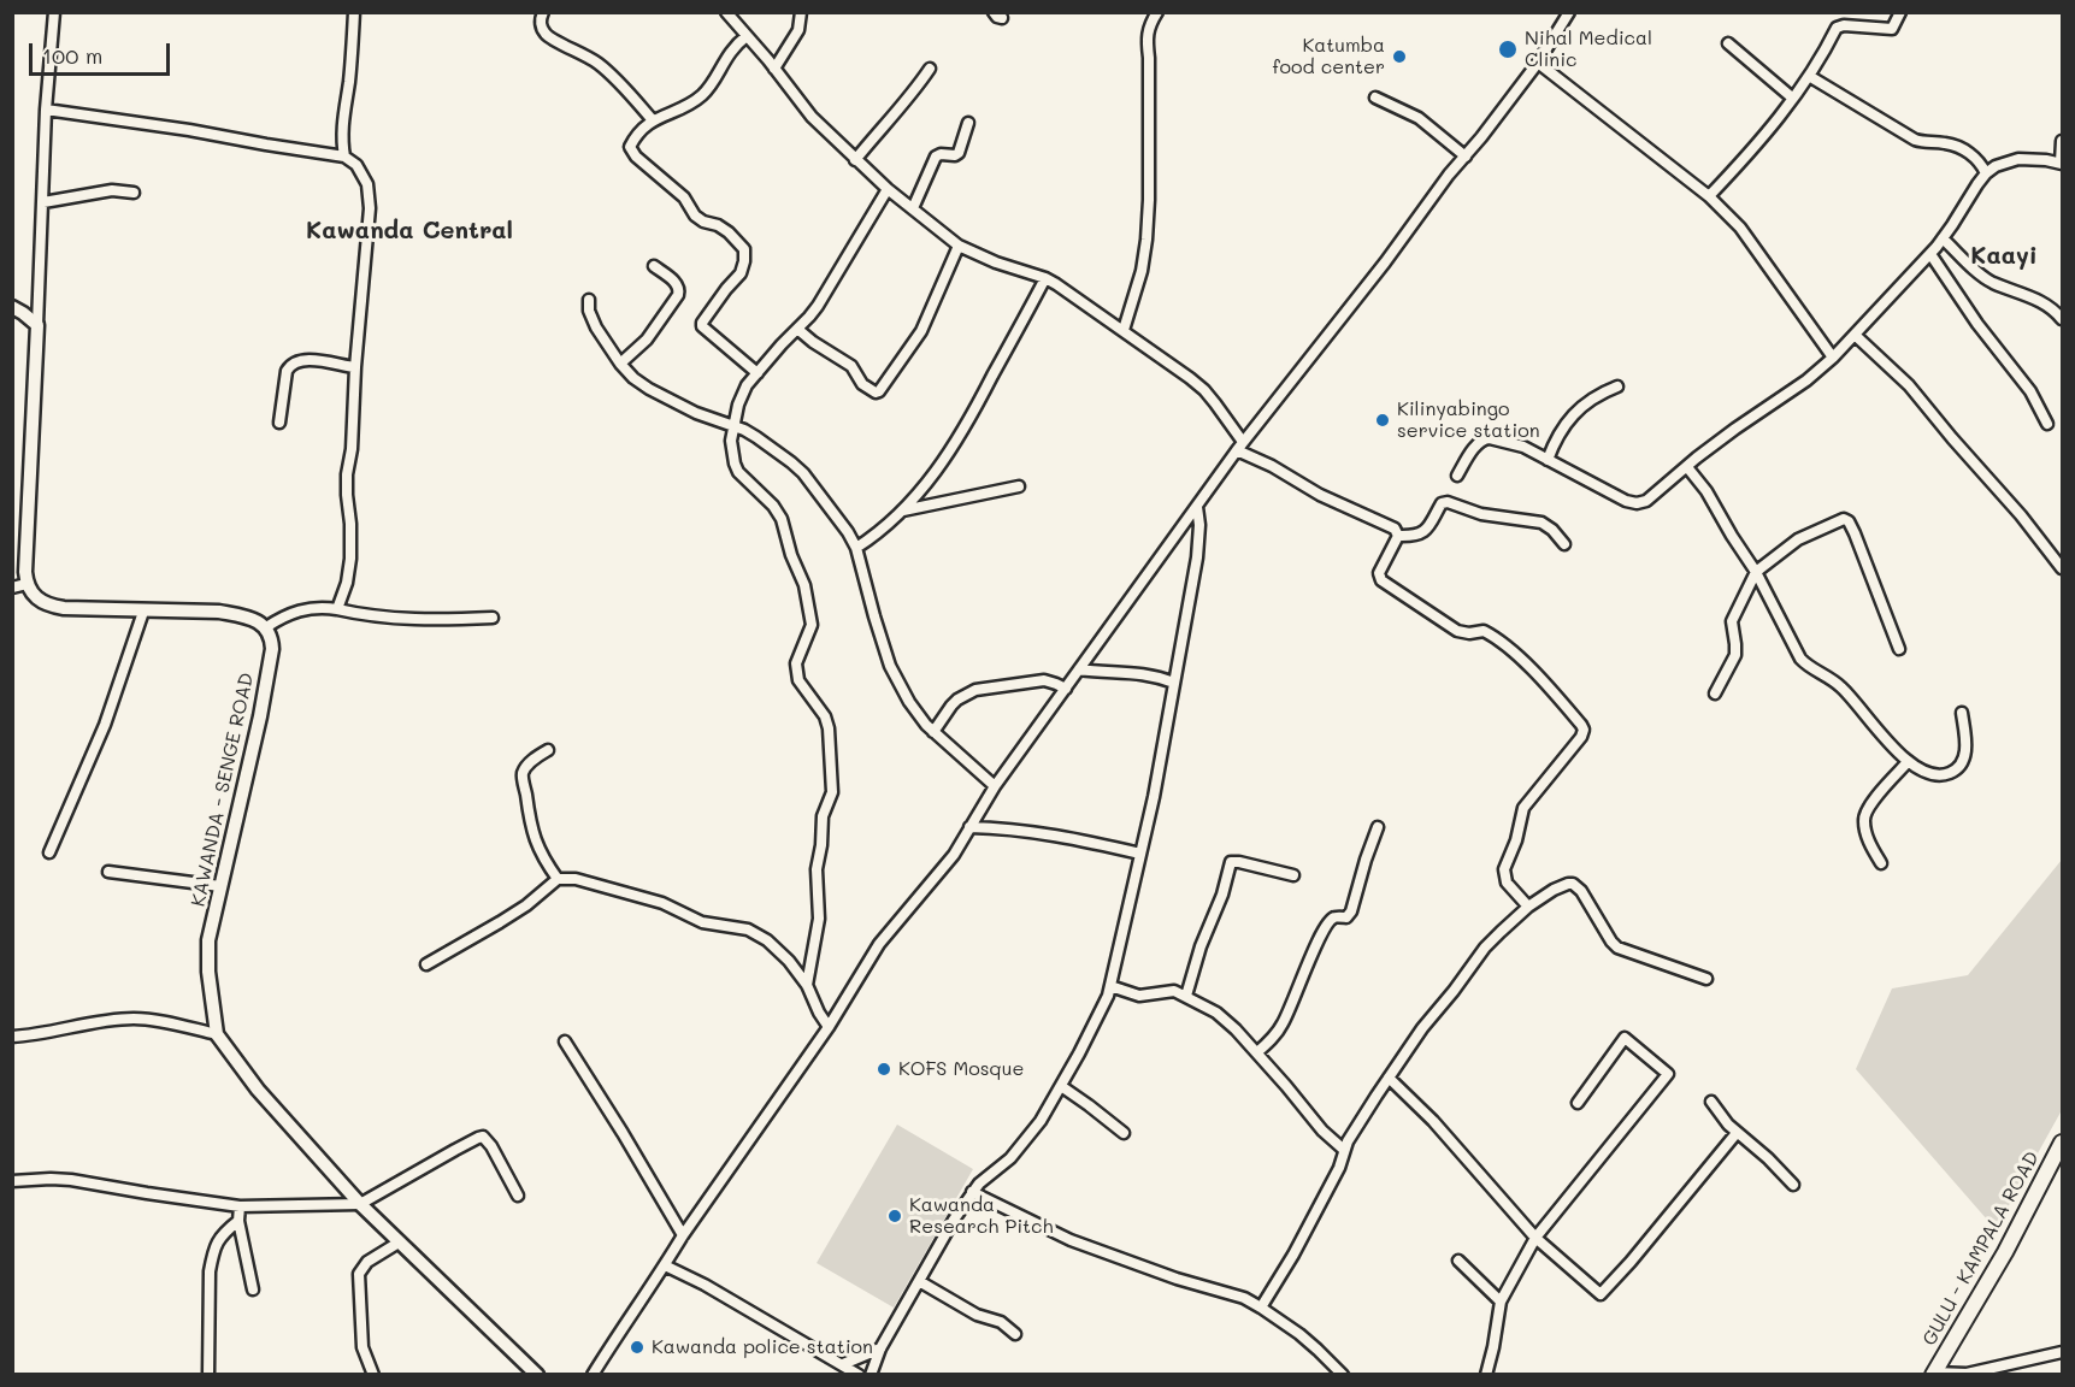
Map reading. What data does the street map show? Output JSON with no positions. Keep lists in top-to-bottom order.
{
  "streets": {
    "main road": ["GULU - KAMPALA ROAD"],
    "street": ["KAWANDA - SENGE ROAD"]
  },
  "districts": ["Kawanda Central", "Kaayi"],
  "places": [
    "Nihal Medical Clinic",
    "Katumba food center",
    "Kilinyabingo service station",
    "KOFS Mosque",
    "Kawanda Research Pitch",
    "Kawanda police station"
  ],
  "scale_bar": "100 m"
}
